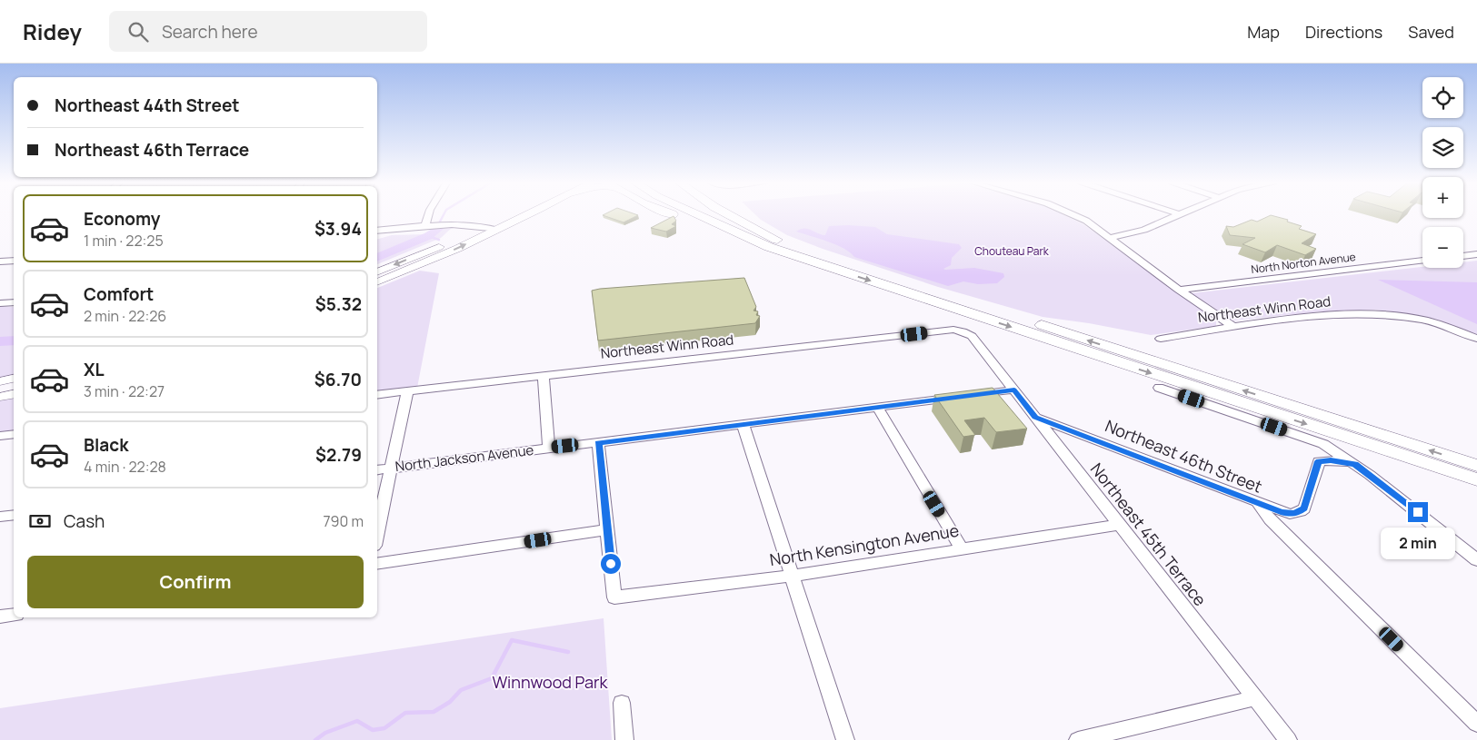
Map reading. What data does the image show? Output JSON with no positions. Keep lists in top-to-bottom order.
{
  "streets": {
    "street": [
      "North Norton Avenue",
      "Northeast Winn Road",
      "Northeast 46th Street",
      "North Jackson Avenue",
      "Northeast 45th Terrace",
      "North Kensington Avenue"
    ]
  },
  "crossings": [
    ["Northeast Winn Road", "Northeast 45th Terrace"],
    ["Northeast 46th Street", "Northeast 45th Terrace"],
    ["North Jackson Avenue", "Northeast 45th Terrace"],
    ["Northeast 45th Terrace", "North Kensington Avenue"]
  ],
  "parks": ["Chouteau Park", "Winnwood Park"],
  "page": {
    "header": "Ridey",
    "search": "Search here",
    "nav": ["Map", "Directions", "Saved"],
    "map_buttons": ["+", "−"],
    "banner": ["Northeast 44th Street", "Northeast 46th Terrace"],
    "list": [
      {
        "name": "Economy",
        "note": "1 min · 22:25",
        "value": "$3.94"
      },
      {
        "name": "Comfort",
        "note": "2 min · 22:26",
        "value": "$5.32"
      },
      {
        "name": "XL",
        "note": "3 min · 22:27",
        "value": "$6.70"
      },
      {
        "name": "Black",
        "note": "4 min · 22:28",
        "value": "$2.79"
      }
    ],
    "pay": ["Cash", "790 m"],
    "bubble": "2 min",
    "buttons": "Confirm"
  }
}
